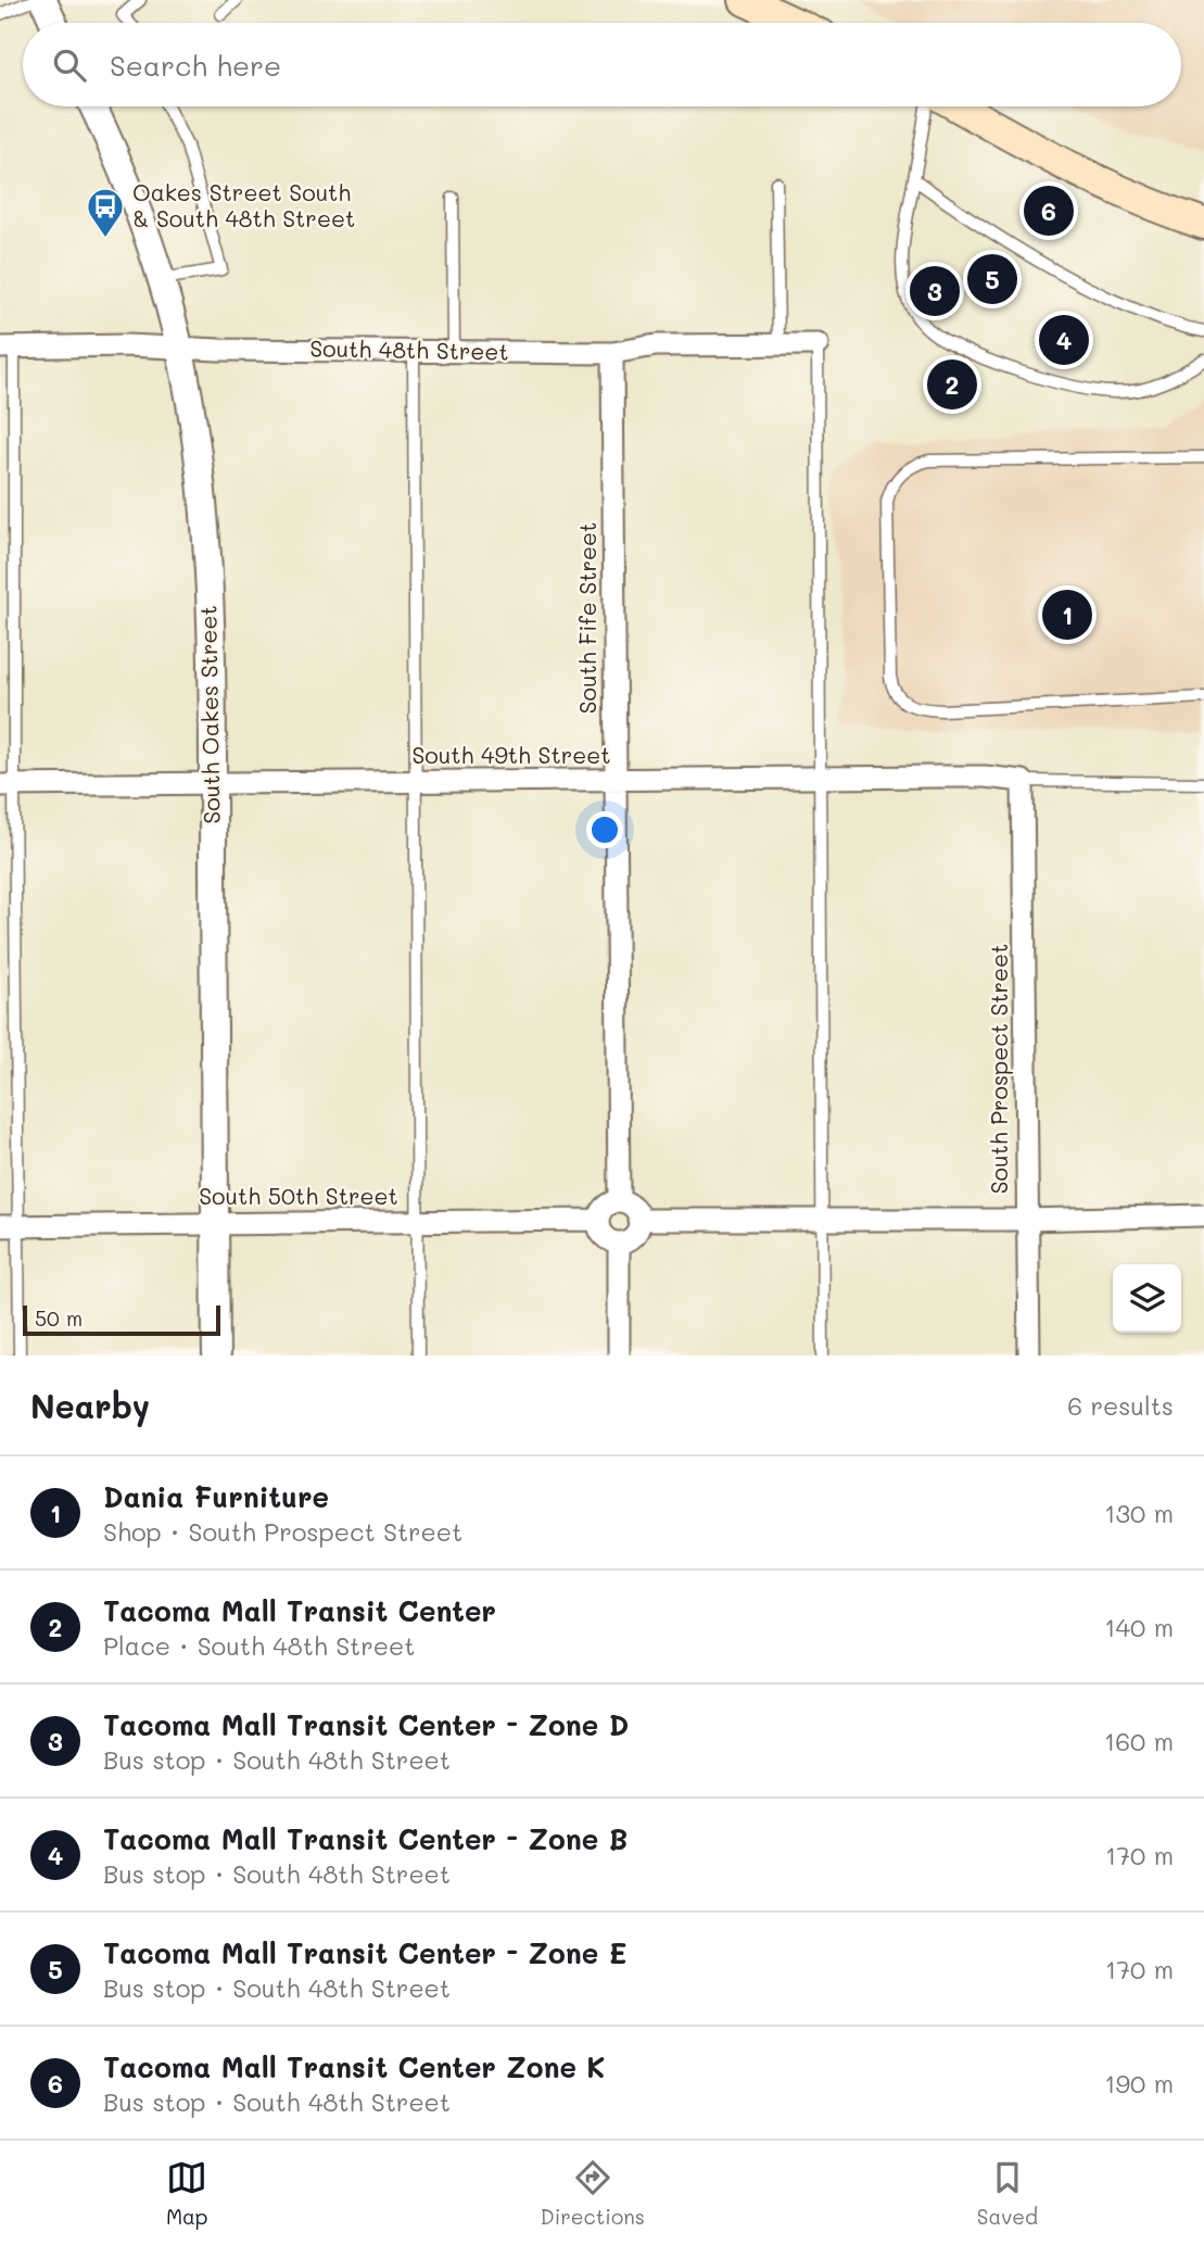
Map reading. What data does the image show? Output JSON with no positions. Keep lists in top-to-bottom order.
{
  "streets": {
    "street": [
      "South 48th Street",
      "South Fife Street",
      "South Oakes Street",
      "South 49th Street",
      "South Prospect Street",
      "South 50th Street"
    ]
  },
  "crossings": [
    ["South 48th Street", "South Fife Street"],
    ["South 48th Street", "South Oakes Street"],
    ["South Fife Street", "South 49th Street"],
    ["South Fife Street", "South 50th Street"],
    ["South Oakes Street", "South 49th Street"],
    ["South Oakes Street", "South 50th Street"],
    ["South 49th Street", "South Prospect Street"]
  ],
  "places": {
    "bus stop": ["Oakes Street South & South 48th Street"]
  },
  "scale_bar": "50 m",
  "page": {
    "search": "Search here",
    "pins": [
      "6",
      "5",
      "3",
      "4",
      "2",
      "1"
    ],
    "scale": "50 m",
    "heading": ["Nearby", "6 results"],
    "list": [
      {
        "mark": "1",
        "name": "Dania Furniture",
        "note": "Shop · South Prospect Street",
        "value": "130 m"
      },
      {
        "mark": "2",
        "name": "Tacoma Mall Transit Center",
        "note": "Place · South 48th Street",
        "value": "140 m"
      },
      {
        "mark": "3",
        "name": "Tacoma Mall Transit Center - Zone D",
        "note": "Bus stop · South 48th Street",
        "value": "160 m"
      },
      {
        "mark": "4",
        "name": "Tacoma Mall Transit Center - Zone B",
        "note": "Bus stop · South 48th Street",
        "value": "170 m"
      },
      {
        "mark": "5",
        "name": "Tacoma Mall Transit Center - Zone E",
        "note": "Bus stop · South 48th Street",
        "value": "170 m"
      },
      {
        "mark": "6",
        "name": "Tacoma Mall Transit Center Zone K",
        "note": "Bus stop · South 48th Street",
        "value": "190 m"
      }
    ],
    "nav": ["Map", "Directions", "Saved"]
  }
}
